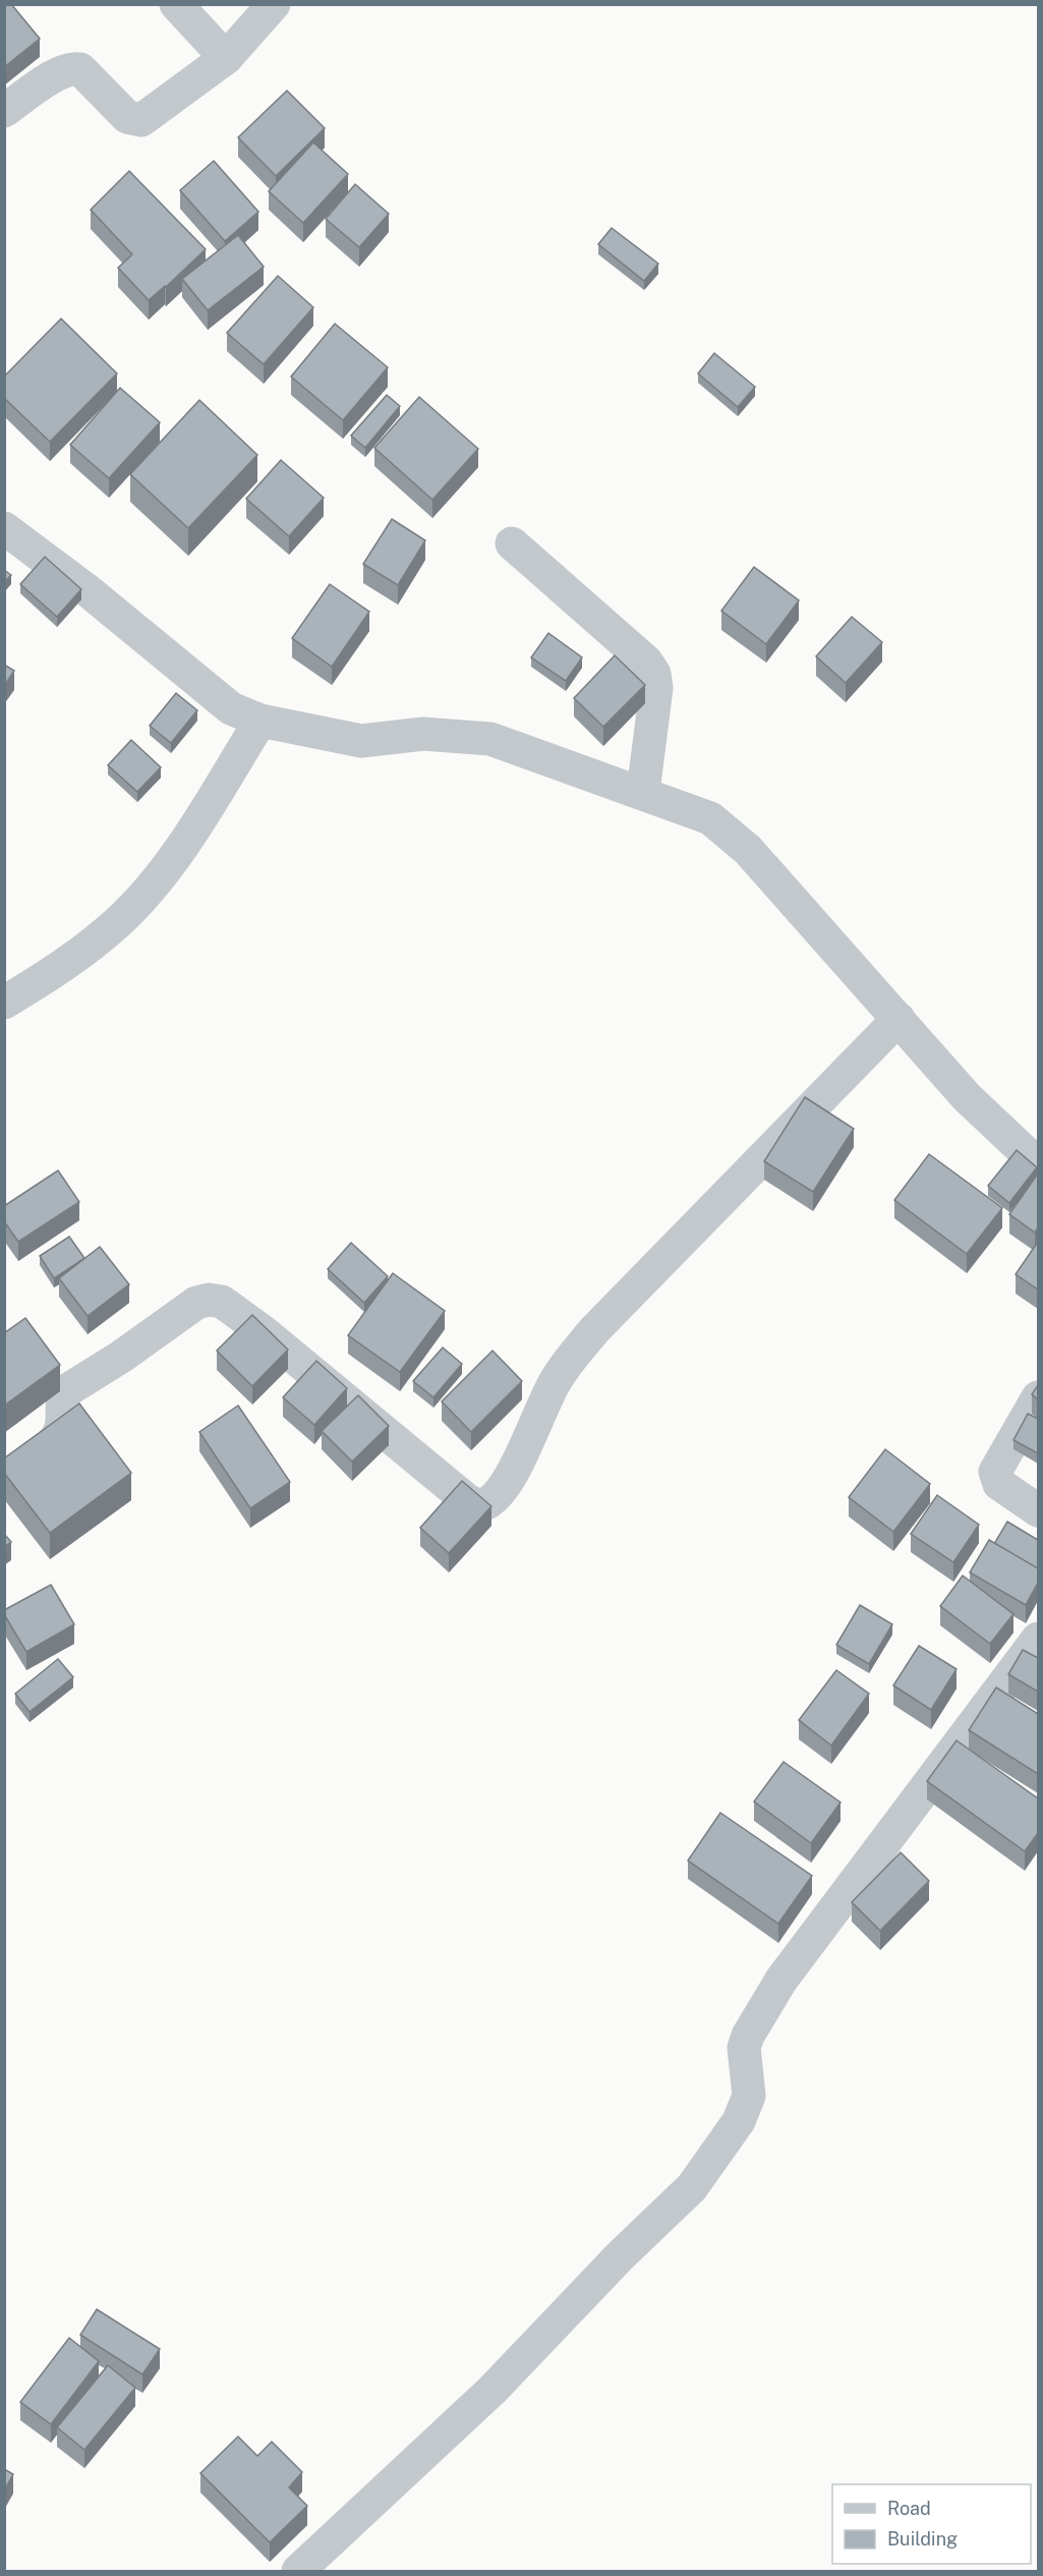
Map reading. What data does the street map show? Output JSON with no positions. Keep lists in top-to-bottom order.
{
  "legend": ["Road", "Building"]
}
